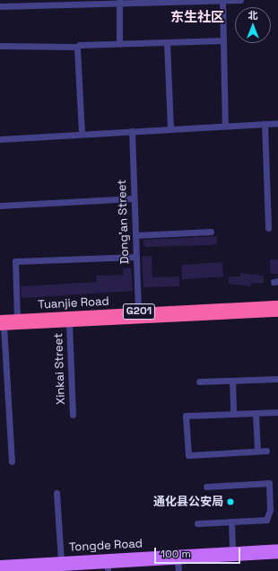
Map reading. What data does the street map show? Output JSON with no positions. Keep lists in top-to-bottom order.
{
  "streets": {
    "highway": ["Tuanjie Road", "G201"],
    "main road": ["Tongde Road"],
    "street": ["Dong'an Street", "Xinkai Street"]
  },
  "crossings": [
    ["Dong'an Street", "Tuanjie Road"],
    ["Tuanjie Road", "Xinkai Street"]
  ],
  "districts": ["东生社区"],
  "places": ["通化县公安局"],
  "scale_bar": "100 m",
  "north": "top"
}
